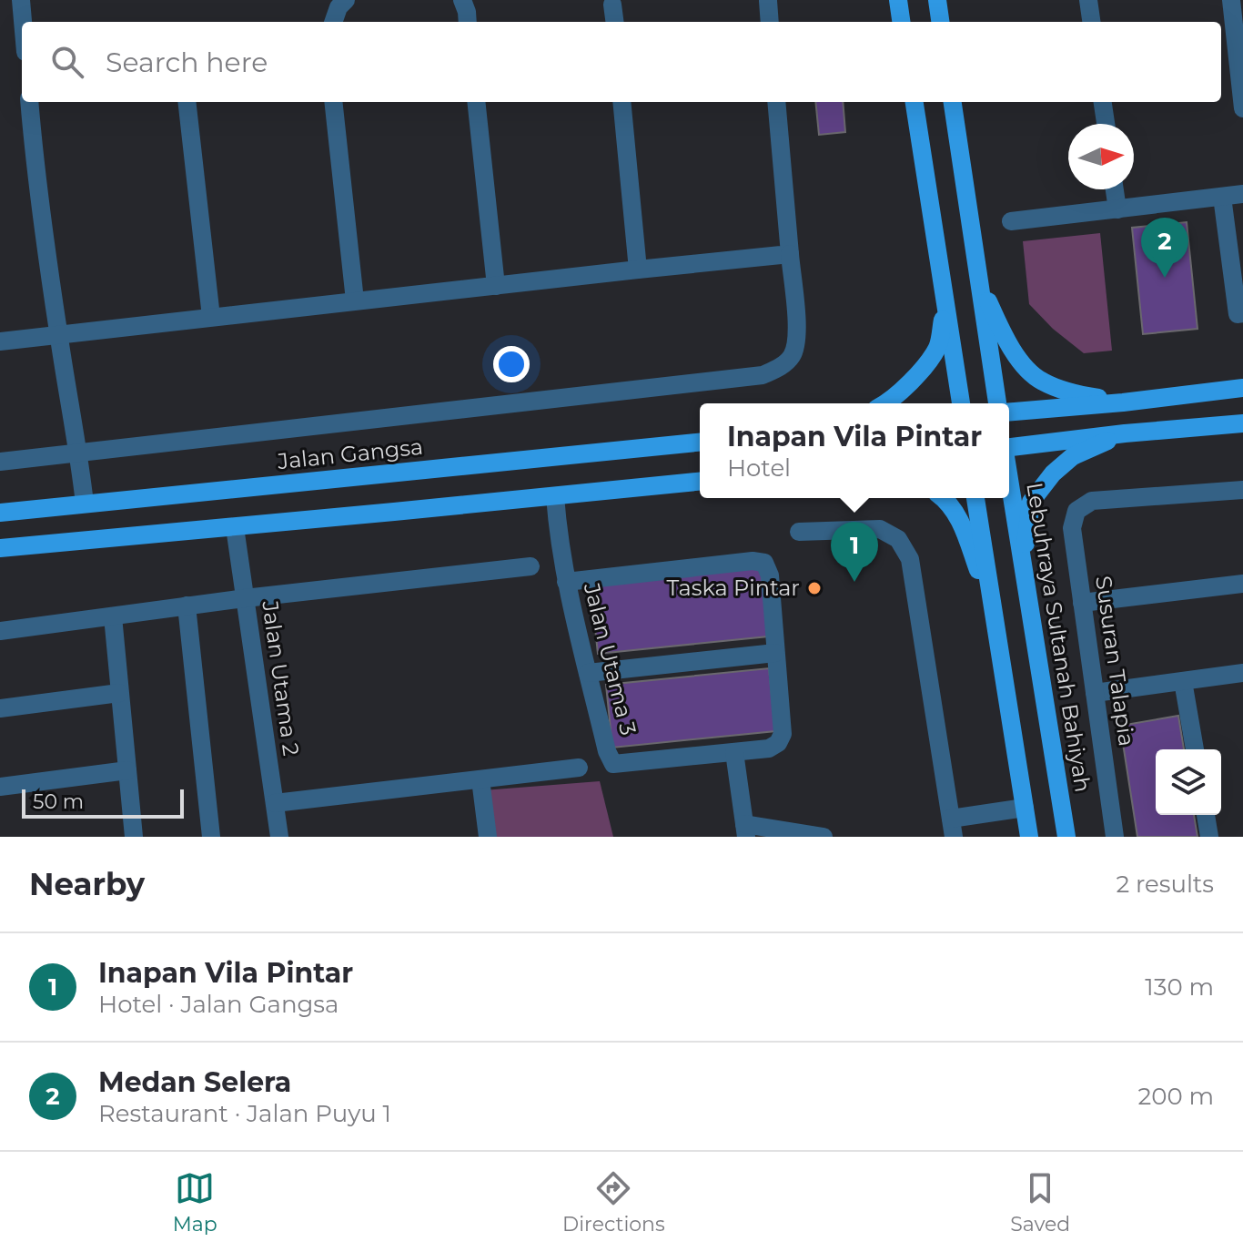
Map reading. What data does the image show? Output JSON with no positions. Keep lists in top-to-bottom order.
{
  "streets": {
    "main road": ["Jalan Gangsa", "Lebuhraya Sultanah Bahiyah"],
    "street": ["Jalan Utama 3", "Susuran Talapia", "Jalan Utama 2"]
  },
  "places": ["Taska Pintar"],
  "scale_bar": "50 m",
  "north": "right",
  "page": {
    "search": "Search here",
    "pins": ["2", "1"],
    "popup": ["Inapan Vila Pintar", "Hotel"],
    "scale": "50 m",
    "heading": ["Nearby", "2 results"],
    "list": [
      {
        "mark": "1",
        "name": "Inapan Vila Pintar",
        "note": "Hotel · Jalan Gangsa",
        "value": "130 m"
      },
      {
        "mark": "2",
        "name": "Medan Selera",
        "note": "Restaurant · Jalan Puyu 1",
        "value": "200 m"
      }
    ],
    "nav": ["Map", "Directions", "Saved"]
  }
}
